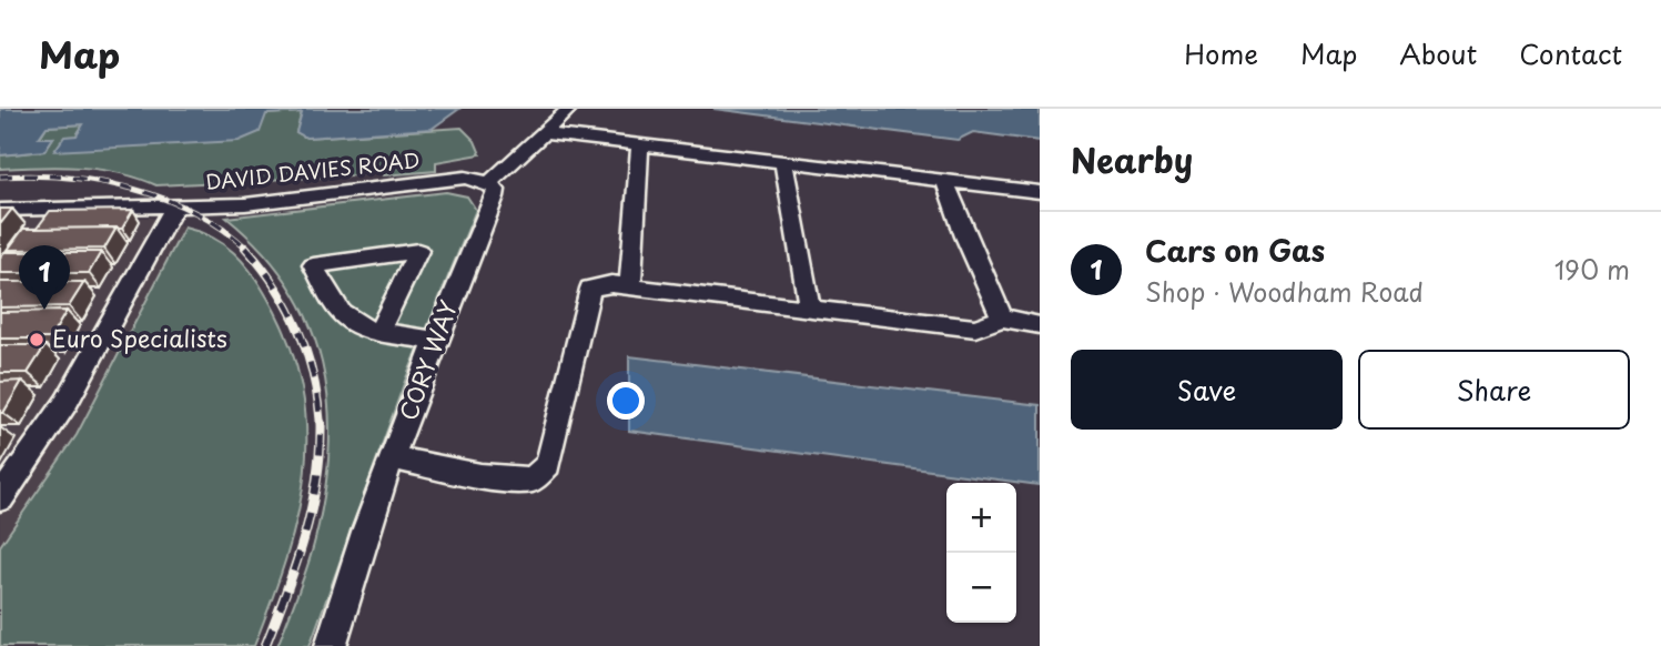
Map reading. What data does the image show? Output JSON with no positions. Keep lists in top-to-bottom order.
{
  "streets": {
    "street": ["DAVID DAVIES ROAD", "CORY WAY"]
  },
  "crossings": [
    ["DAVID DAVIES ROAD", "CORY WAY"]
  ],
  "places": ["Euro Specialists"],
  "page": {
    "header": "Map",
    "nav": [
      "Home",
      "Map",
      "About",
      "Contact"
    ],
    "heading": "Nearby",
    "list": [
      {
        "mark": "1",
        "name": "Cars on Gas",
        "note": "Shop · Woodham Road",
        "value": "190 m"
      }
    ],
    "pins": "1",
    "buttons": ["Save", "Share"],
    "map_buttons": ["+", "−"]
  }
}
